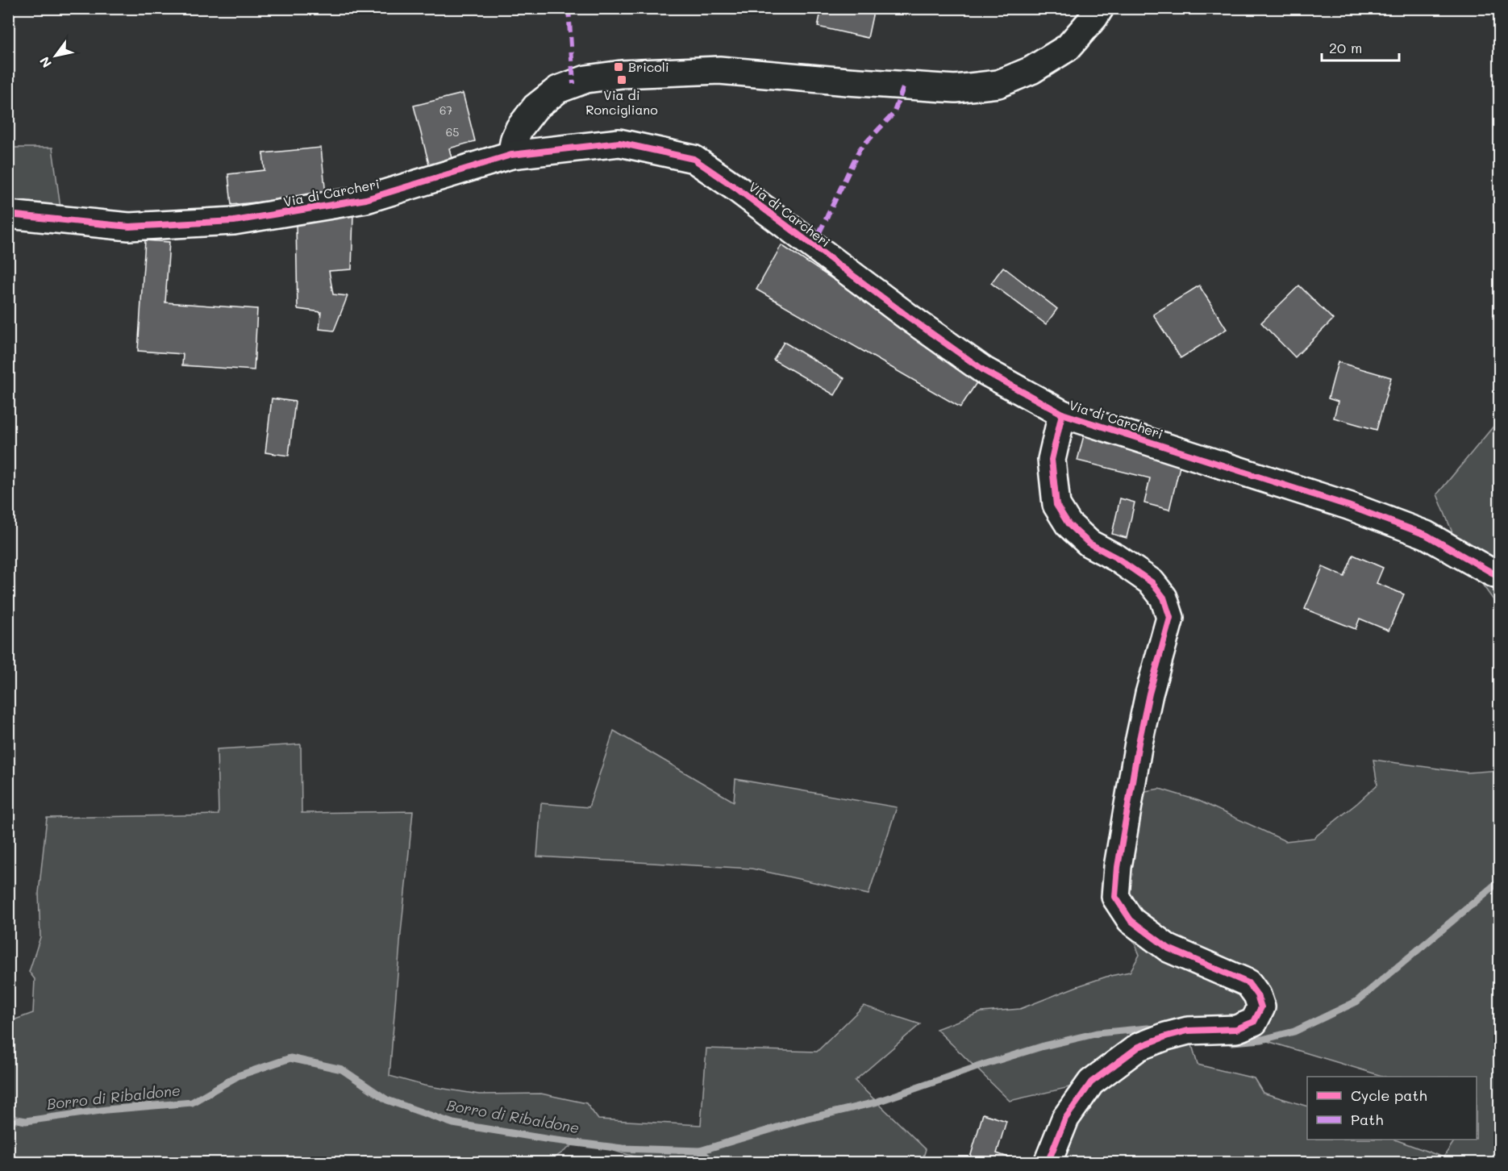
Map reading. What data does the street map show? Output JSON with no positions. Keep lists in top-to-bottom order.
{
  "streets": {
    "street": ["Via di Carcheri"]
  },
  "water": ["Borro di Ribaldone"],
  "places": {
    "transit": ["Bricoli", "Via di Roncigliano"]
  },
  "house_numbers": ["67", "65"],
  "legend": ["Cycle path", "Path"],
  "scale_bar": "20 m",
  "north": "bottom left"
}
